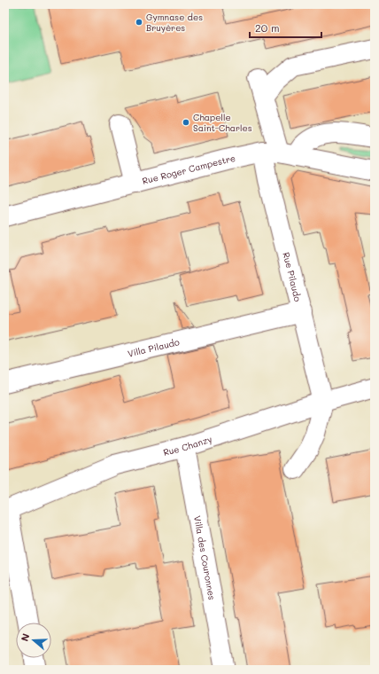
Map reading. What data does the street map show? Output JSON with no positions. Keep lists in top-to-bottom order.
{
  "streets": {
    "street": [
      "Rue Roger Campestre",
      "Rue Pilaudo",
      "Villa Pilaudo",
      "Rue Chanzy",
      "Villa des Couronnes"
    ]
  },
  "crossings": [
    ["Rue Roger Campestre", "Rue Pilaudo"],
    ["Rue Pilaudo", "Villa Pilaudo"],
    ["Rue Pilaudo", "Rue Chanzy"],
    ["Rue Chanzy", "Villa des Couronnes"]
  ],
  "places": ["Gymnase des Bruyères", "Chapelle Saint-Charles"],
  "scale_bar": "20 m",
  "north": "left"
}
